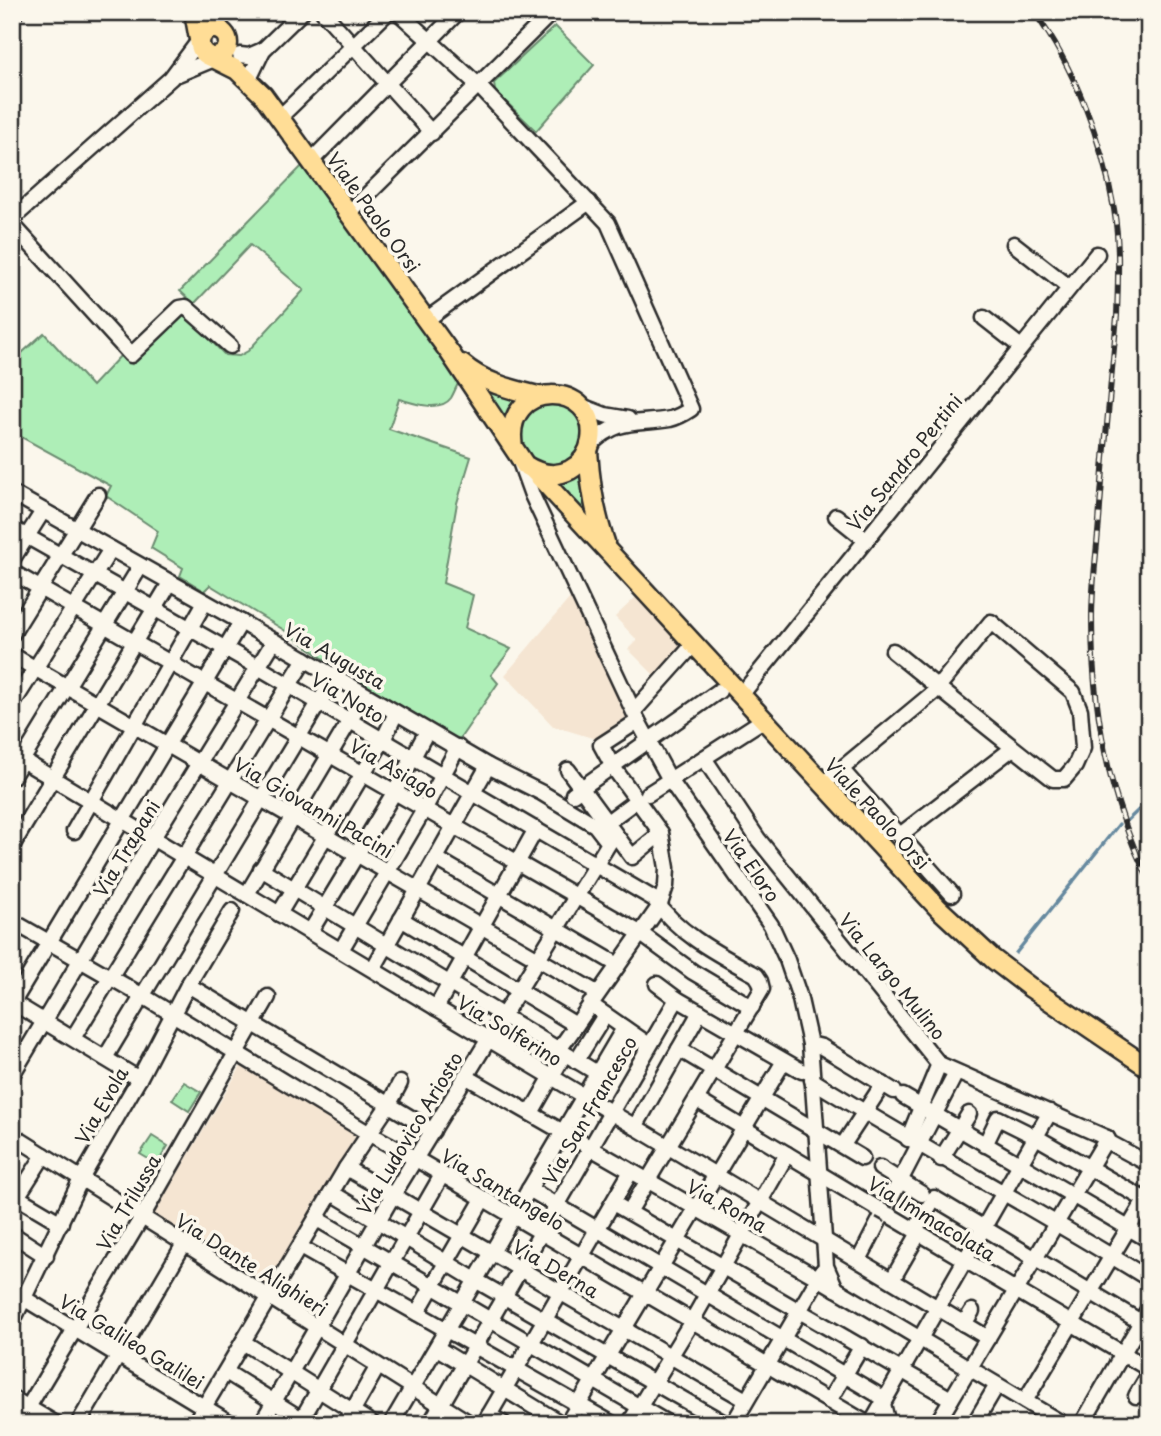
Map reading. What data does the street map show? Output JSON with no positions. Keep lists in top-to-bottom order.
{
  "streets": {
    "main road": ["Viale Paolo Orsi"],
    "street": [
      "Via Sandro Pertini",
      "Via Augusta",
      "Via Noto",
      "Via Asiago",
      "Via Giovanni Pacini",
      "Via Trapani",
      "Via Eloro",
      "Via Largo Mulino",
      "Via Solferino",
      "Via Evola",
      "Via San Francesco",
      "Via Ludovico Ariosto",
      "Via Santangelo",
      "Via Trilussa",
      "Via Roma",
      "Via Immacolata",
      "Via Dante Alighieri",
      "Via Derna",
      "Via Galileo Galilei"
    ]
  },
  "crossings": [
    ["Viale Paolo Orsi", "Via Sandro Pertini"],
    ["Viale Paolo Orsi", "Via Eloro"],
    ["Via Sandro Pertini", "Via Eloro"],
    ["Via Augusta", "Via Noto"],
    ["Via Augusta", "Via Trapani"],
    ["Via Augusta", "Via Ludovico Ariosto"],
    ["Via Noto", "Via Asiago"],
    ["Via Noto", "Via Trapani"],
    ["Via Noto", "Via Ludovico Ariosto"],
    ["Via Asiago", "Via Trapani"],
    ["Via Asiago", "Via Ludovico Ariosto"],
    ["Via Giovanni Pacini", "Via Trapani"],
    ["Via Giovanni Pacini", "Via San Francesco"],
    ["Via Giovanni Pacini", "Via Ludovico Ariosto"],
    ["Via Trapani", "Via Solferino"],
    ["Via Trapani", "Via Santangelo"],
    ["Via Eloro", "Via Solferino"],
    ["Via Eloro", "Via Roma"],
    ["Via Eloro", "Via Immacolata"],
    ["Via Solferino", "Via San Francesco"],
    ["Via Solferino", "Via Ludovico Ariosto"],
    ["Via Evola", "Via Santangelo"],
    ["Via Evola", "Via Dante Alighieri"],
    ["Via Evola", "Via Galileo Galilei"],
    ["Via San Francesco", "Via Santangelo"],
    ["Via San Francesco", "Via Roma"],
    ["Via San Francesco", "Via Dante Alighieri"],
    ["Via San Francesco", "Via Derna"],
    ["Via Ludovico Ariosto", "Via Santangelo"],
    ["Via Ludovico Ariosto", "Via Roma"],
    ["Via Ludovico Ariosto", "Via Dante Alighieri"],
    ["Via Ludovico Ariosto", "Via Derna"],
    ["Via Santangelo", "Via Trilussa"],
    ["Via Trilussa", "Via Dante Alighieri"],
    ["Via Trilussa", "Via Galileo Galilei"]
  ]
}
